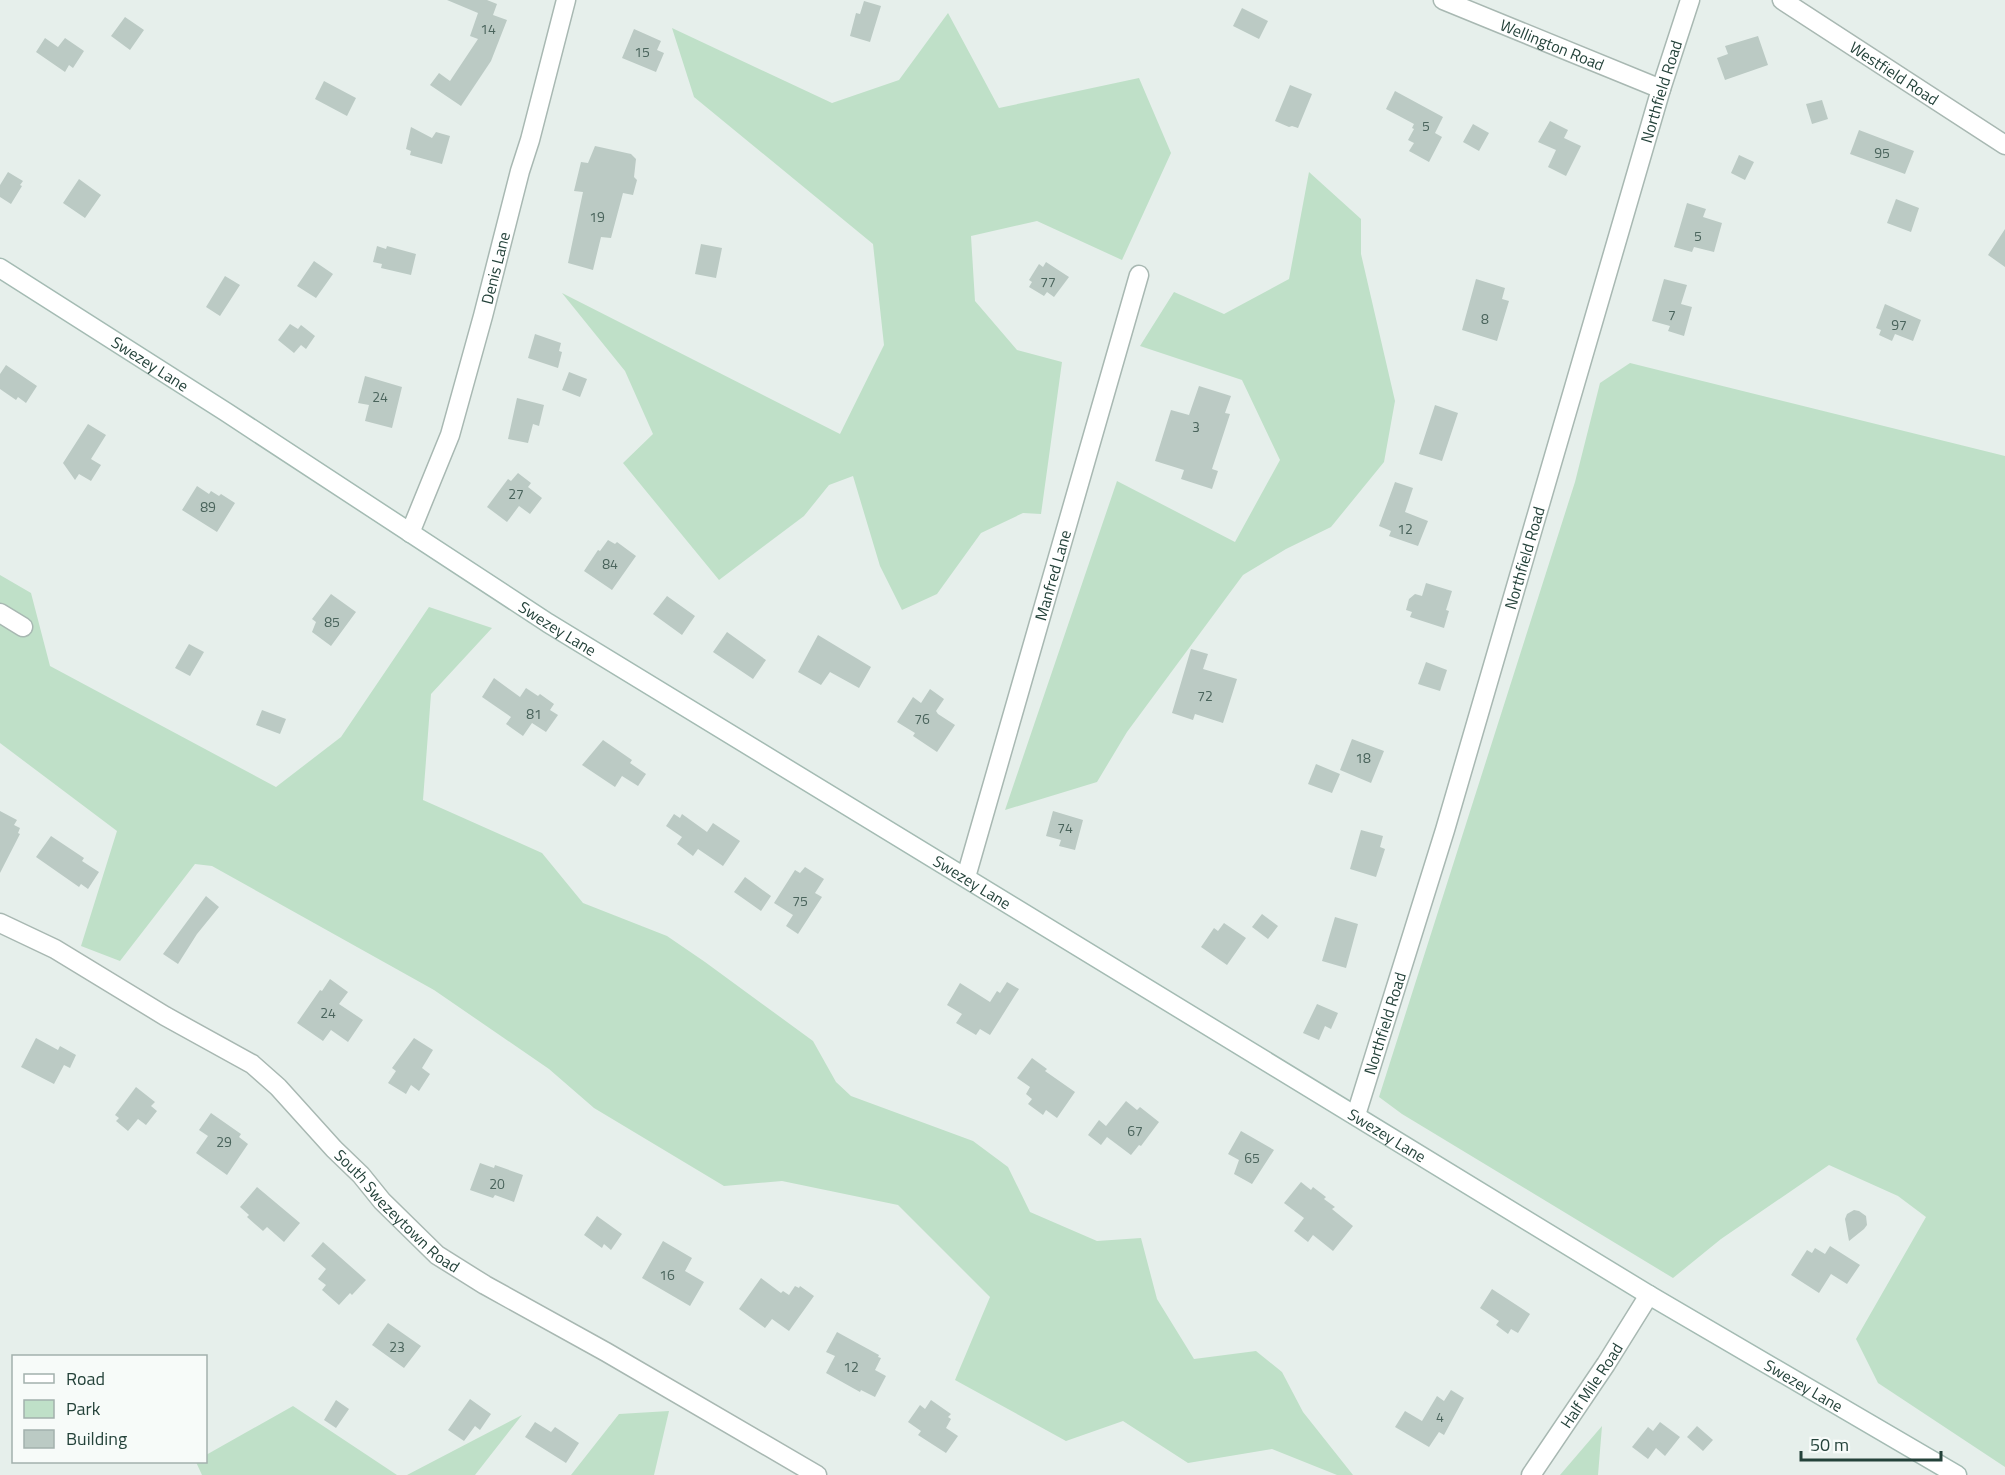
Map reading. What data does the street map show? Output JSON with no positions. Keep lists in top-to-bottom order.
{
  "streets": {
    "street": [
      "Wellington Road",
      "Westfield Road",
      "Northfield Road",
      "Denis Lane",
      "Swezey Lane",
      "Manfred Lane",
      "South Swezeytown Road",
      "Half Mile Road"
    ]
  },
  "crossings": [
    ["Wellington Road", "Northfield Road"],
    ["Northfield Road", "Swezey Lane"],
    ["Denis Lane", "Swezey Lane"],
    ["Swezey Lane", "Manfred Lane"],
    ["Swezey Lane", "Half Mile Road"]
  ],
  "house_numbers": [
    "14",
    "15",
    "5",
    "95",
    "19",
    "5",
    "77",
    "7",
    "8",
    "97",
    "24",
    "3",
    "27",
    "89",
    "12",
    "84",
    "85",
    "72",
    "81",
    "76",
    "18",
    "74",
    "75",
    "24",
    "67",
    "29",
    "65",
    "20",
    "16",
    "23",
    "12",
    "4"
  ],
  "legend": ["Road", "Park", "Building"],
  "scale_bar": "50 m"
}
